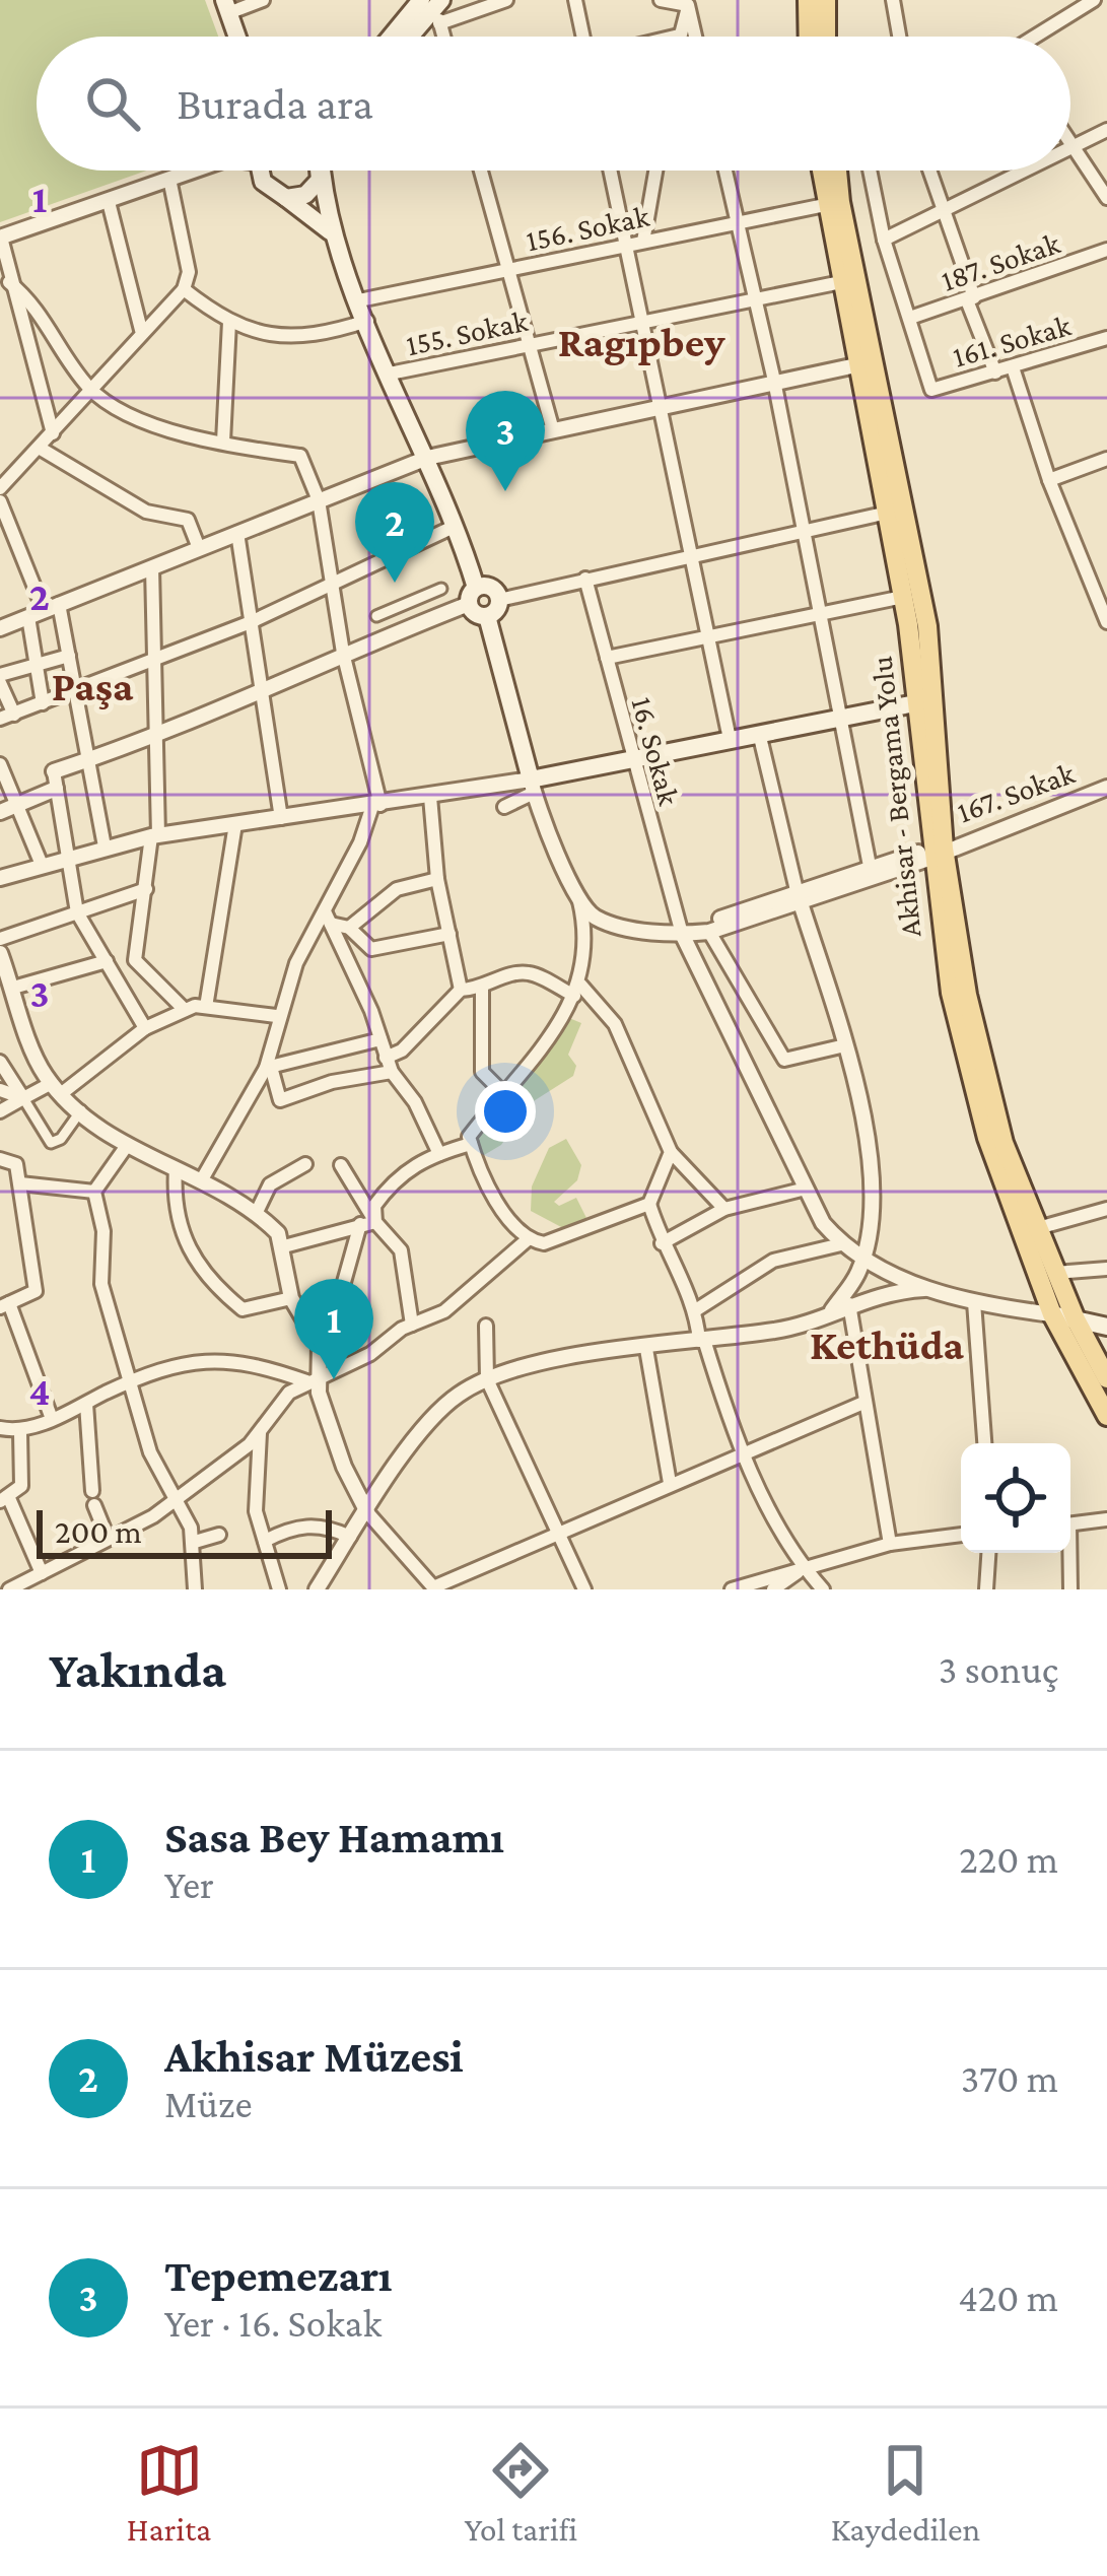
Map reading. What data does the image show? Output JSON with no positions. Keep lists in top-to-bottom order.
{
  "streets": {
    "main road": ["Akhisar - Bergama Yolu"],
    "street": [
      "156. Sokak",
      "187. Sokak",
      "155. Sokak",
      "161. Sokak",
      "16. Sokak",
      "167. Sokak"
    ]
  },
  "crossings": [
    ["156. Sokak", "Akhisar - Bergama Yolu"],
    ["187. Sokak", "161. Sokak"],
    ["155. Sokak", "Akhisar - Bergama Yolu"],
    ["167. Sokak", "Akhisar - Bergama Yolu"]
  ],
  "districts": ["Ragıpbey", "Paşa", "Kethüda"],
  "scale_bar": "200 m",
  "page": {
    "search": "Burada ara",
    "pins": ["3", "2", "1"],
    "scale": "200 m",
    "heading": ["Yakında", "3 sonuç"],
    "list": [
      {
        "mark": "1",
        "name": "Sasa Bey Hamamı",
        "note": "Yer",
        "value": "220 m"
      },
      {
        "mark": "2",
        "name": "Akhisar Müzesi",
        "note": "Müze",
        "value": "370 m"
      },
      {
        "mark": "3",
        "name": "Tepemezarı",
        "note": "Yer · 16. Sokak",
        "value": "420 m"
      }
    ],
    "nav": ["Harita", "Yol tarifi", "Kaydedilen"]
  },
  "grid": {
    "rows": [
      "1",
      "2",
      "3",
      "4"
    ]
  }
}
